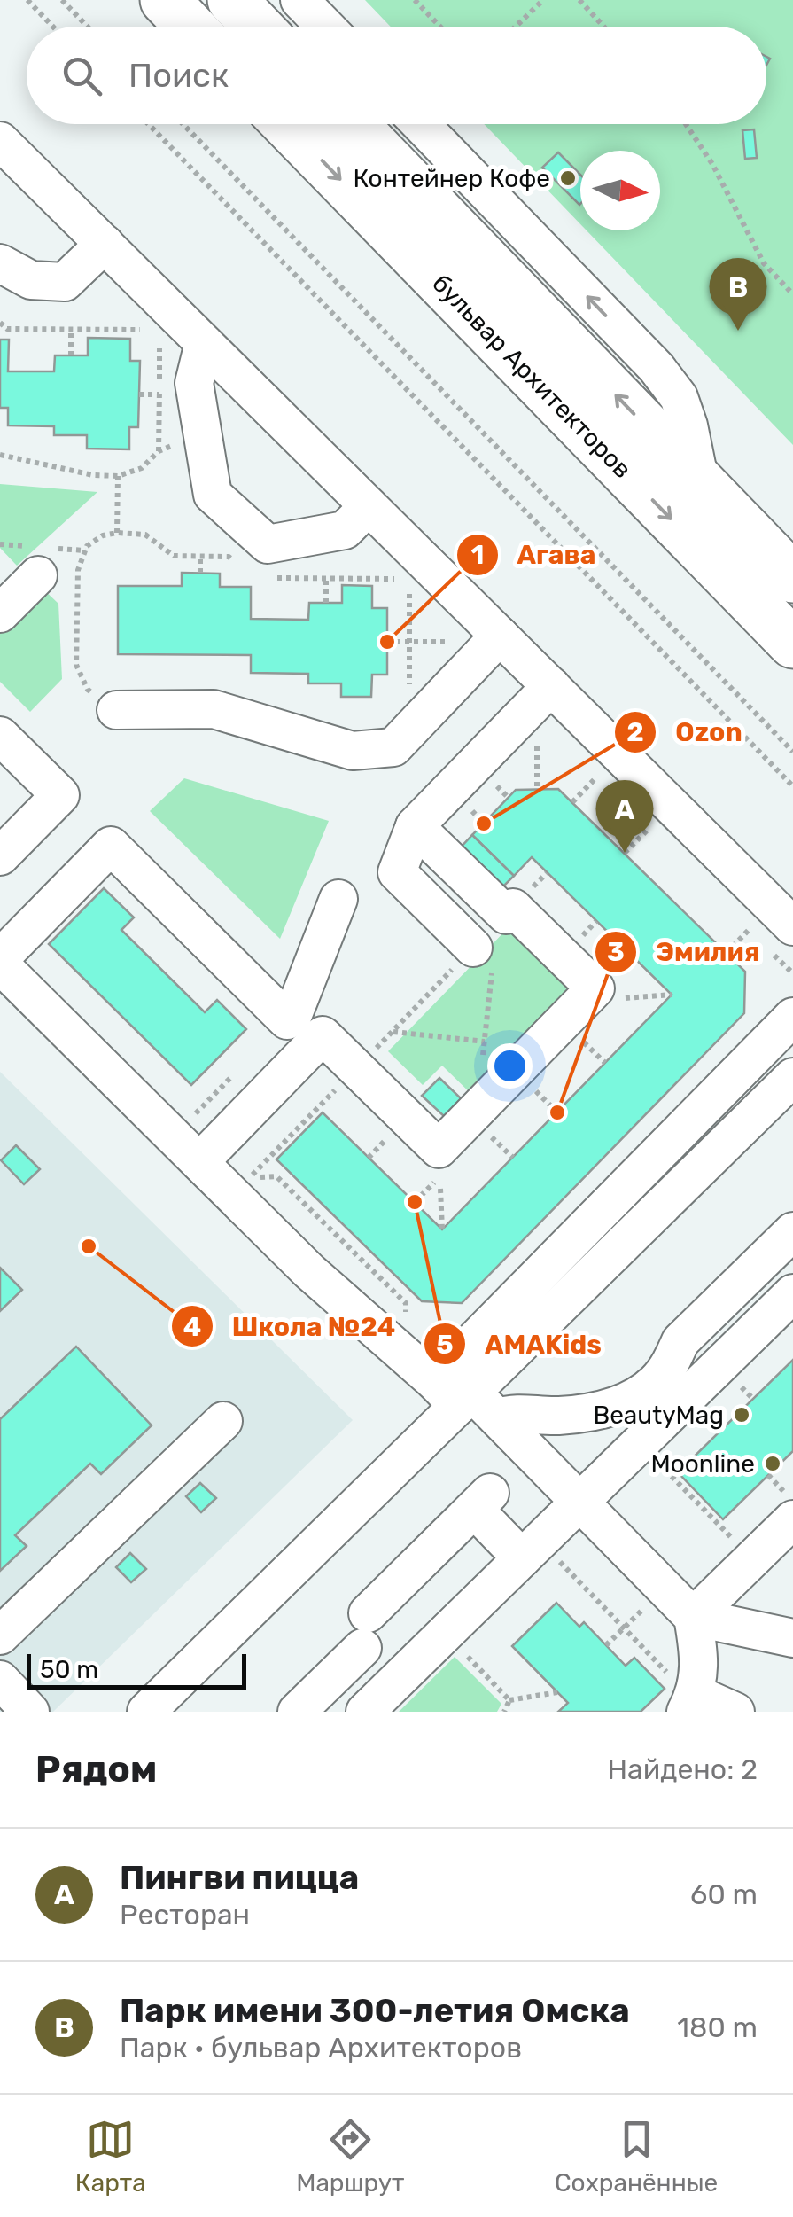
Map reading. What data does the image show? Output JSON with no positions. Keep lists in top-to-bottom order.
{
  "streets": {
    "main road": ["бульвар Архитекторов"]
  },
  "places": [
    "Контейнер Кофе",
    "Агава",
    "Ozon",
    "Эмилия",
    "AMAKids",
    "Школа №24",
    "BeautyMag",
    "Moonline"
  ],
  "scale_bar": "50 m",
  "north": "right",
  "page": {
    "search": "Поиск",
    "pins": ["B", "A"],
    "scale": "50 m",
    "heading": ["Рядом", "Найдено: 2"],
    "list": [
      {
        "mark": "A",
        "name": "Пингви пицца",
        "note": "Ресторан",
        "value": "60 m"
      },
      {
        "mark": "B",
        "name": "Парк имени 300-летия Омска",
        "note": "Парк · бульвар Архитекторов",
        "value": "180 m"
      }
    ],
    "nav": ["Карта", "Маршрут", "Сохранённые"]
  }
}
